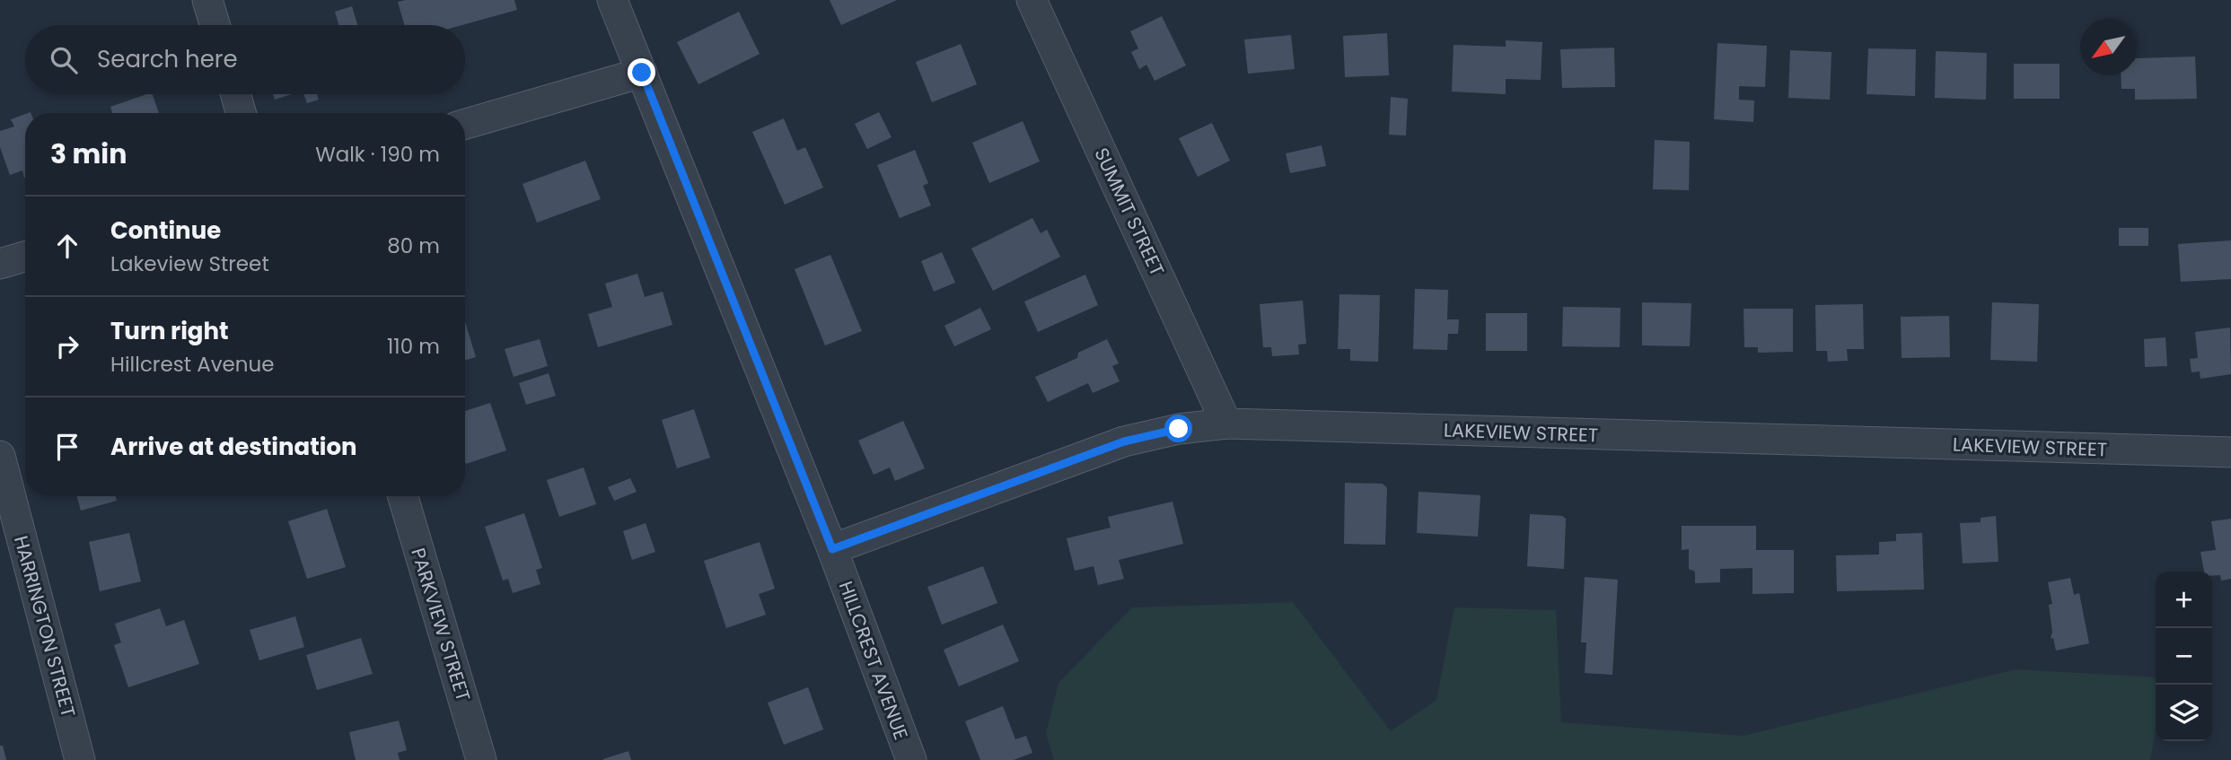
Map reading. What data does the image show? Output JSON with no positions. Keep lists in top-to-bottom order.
{
  "streets": {
    "street": [
      "SUMMIT STREET",
      "LAKEVIEW STREET",
      "PARKVIEW STREET",
      "HARRINGTON STREET",
      "HILLCREST AVENUE"
    ]
  },
  "crossings": [
    ["SUMMIT STREET", "LAKEVIEW STREET"],
    ["LAKEVIEW STREET", "HILLCREST AVENUE"]
  ],
  "north": "bottom left",
  "page": {
    "search": "Search here",
    "heading": ["3 min", "Walk · 190 m"],
    "list": [
      ["Continue", "Lakeview Street", "80 m"],
      ["Turn right", "Hillcrest Avenue", "110 m"],
      "Arrive at destination"
    ],
    "map_buttons": ["+", "−"]
  }
}
